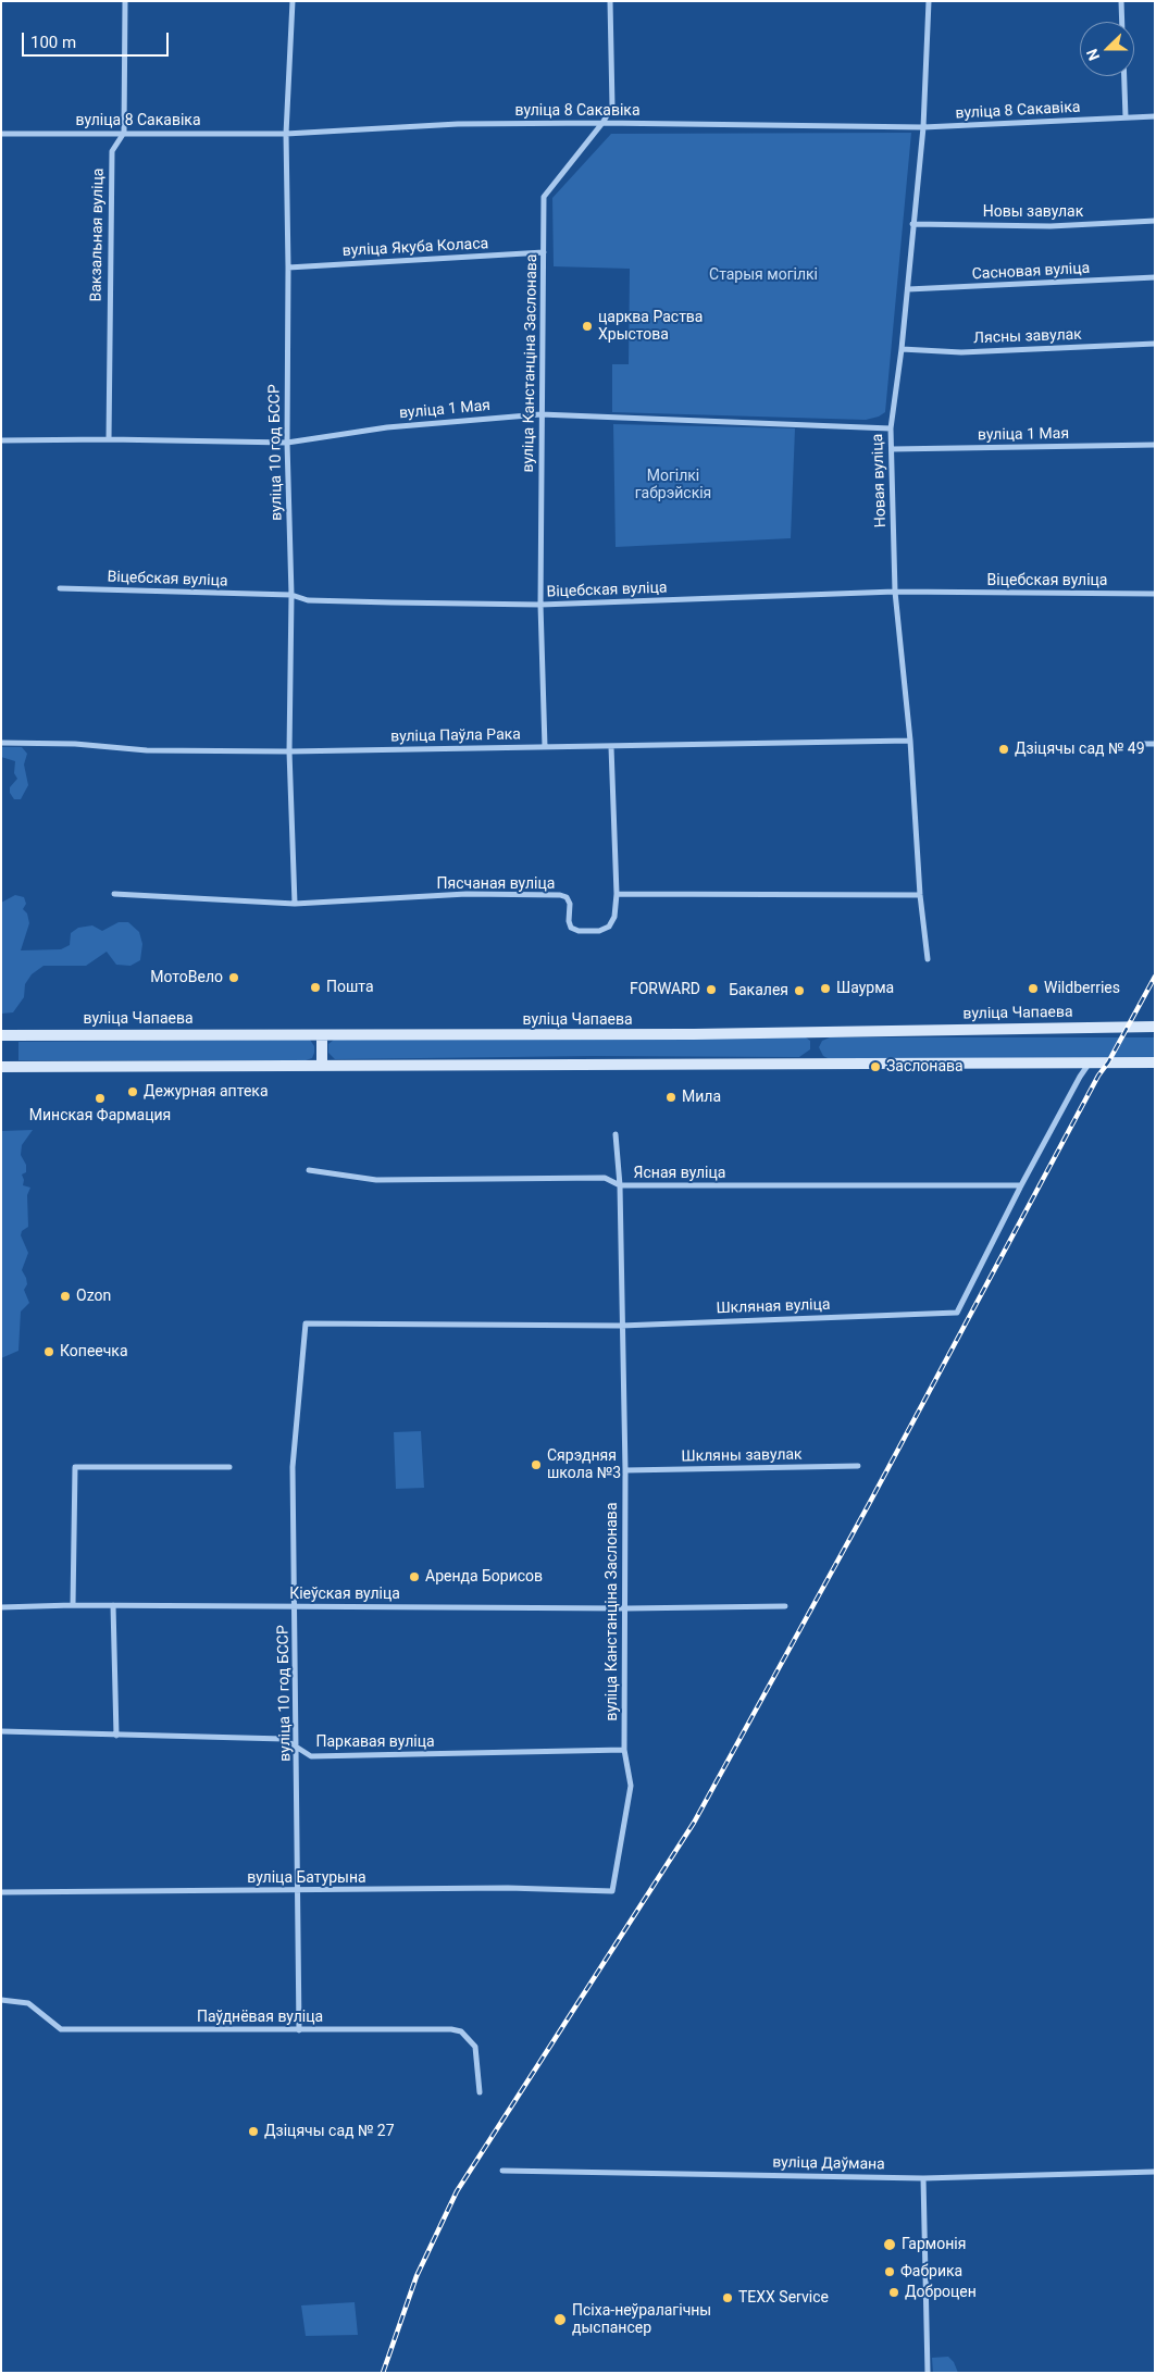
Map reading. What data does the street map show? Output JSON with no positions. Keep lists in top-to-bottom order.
{
  "streets": {
    "main road": ["вуліца Чапаева"],
    "street": [
      "вуліца 8 Сакавіка",
      "Новы завулак",
      "Вакзальная вуліца",
      "вуліца Якуба Коласа",
      "Сасновая вуліца",
      "Лясны завулак",
      "вуліца Канстанціна Заслонава",
      "вуліца 1 Мая",
      "вуліца 10 год БССР",
      "Новая вуліца",
      "Віцебская вуліца",
      "вуліца Паўла Рака",
      "Пясчаная вуліца",
      "Ясная вуліца",
      "Шкляная вуліца",
      "Шкляны завулак",
      "Кіеўская вуліца",
      "Паркавая вуліца",
      "вуліца Батурына",
      "Паўднёвая вуліца",
      "вуліца Даўмана"
    ]
  },
  "crossings": [
    ["вуліца 8 Сакавіка", "Вакзальная вуліца"],
    ["вуліца 8 Сакавіка", "вуліца Канстанціна Заслонава"],
    ["вуліца 8 Сакавіка", "вуліца 10 год БССР"],
    ["вуліца 8 Сакавіка", "Новая вуліца"],
    ["Новы завулак", "Новая вуліца"],
    ["Вакзальная вуліца", "вуліца 1 Мая"],
    ["вуліца Якуба Коласа", "вуліца Канстанціна Заслонава"],
    ["вуліца Якуба Коласа", "вуліца 10 год БССР"],
    ["Сасновая вуліца", "Новая вуліца"],
    ["Лясны завулак", "Новая вуліца"],
    ["вуліца Канстанціна Заслонава", "вуліца 1 Мая"],
    ["вуліца Канстанціна Заслонава", "Віцебская вуліца"],
    ["вуліца Канстанціна Заслонава", "вуліца Паўла Рака"],
    ["вуліца Канстанціна Заслонава", "Ясная вуліца"],
    ["вуліца Канстанціна Заслонава", "Шкляная вуліца"],
    ["вуліца Канстанціна Заслонава", "Шкляны завулак"],
    ["вуліца Канстанціна Заслонава", "Кіеўская вуліца"],
    ["вуліца Канстанціна Заслонава", "Паркавая вуліца"],
    ["вуліца Канстанціна Заслонава", "вуліца Батурына"],
    ["вуліца 1 Мая", "вуліца 10 год БССР"],
    ["вуліца 1 Мая", "Новая вуліца"],
    ["вуліца 10 год БССР", "Віцебская вуліца"],
    ["вуліца 10 год БССР", "вуліца Паўла Рака"],
    ["вуліца 10 год БССР", "Пясчаная вуліца"],
    ["вуліца 10 год БССР", "Шкляная вуліца"],
    ["вуліца 10 год БССР", "Кіеўская вуліца"],
    ["вуліца 10 год БССР", "Паркавая вуліца"],
    ["вуліца 10 год БССР", "вуліца Батурына"],
    ["вуліца 10 год БССР", "Паўднёвая вуліца"],
    ["Новая вуліца", "Віцебская вуліца"],
    ["Новая вуліца", "вуліца Паўла Рака"],
    ["Ясная вуліца", "Шкляная вуліца"]
  ],
  "parks": ["Старыя могілкі", "Могілкі габрэйскія"],
  "places": [
    "царква Раства Хрыстова",
    "Дзіцячы сад № 49",
    "МотоВело",
    "Пошта",
    "Шаурма",
    "Wildberries",
    "FORWARD",
    "Бакалея",
    "Заслонава",
    "Дежурная аптека",
    "Мила",
    "Минская Фармация",
    "Ozon",
    "Копеечка",
    "Сярэдняя школа №3",
    "Аренда Борисов",
    "Дзіцячы сад № 27",
    "Гармонія",
    "Фабрика",
    "Доброцен",
    "TEXX Service",
    "Псіха-неўралагічны дыспансер"
  ],
  "scale_bar": "100 m",
  "north": "left"
}
